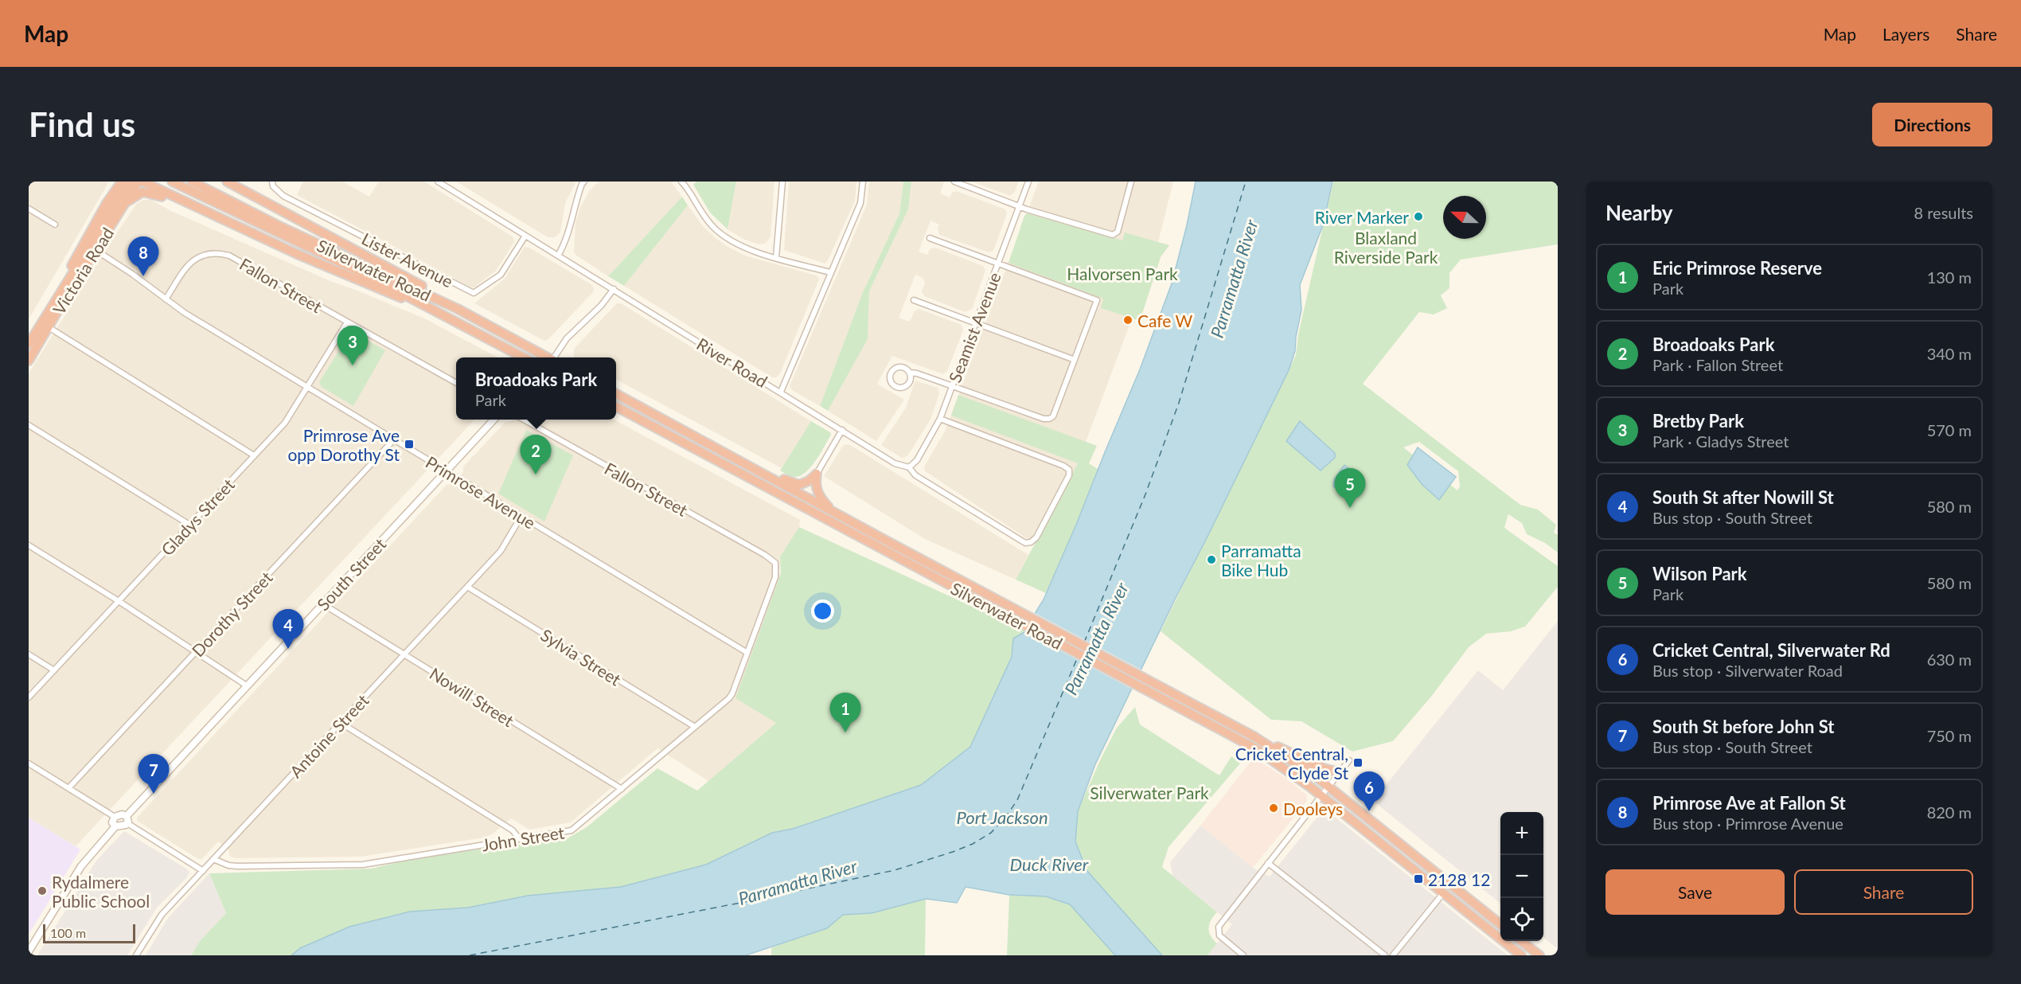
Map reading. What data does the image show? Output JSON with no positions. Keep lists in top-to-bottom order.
{
  "streets": {
    "highway": ["Silverwater Road", "Victoria Road"],
    "street": [
      "Lister Avenue",
      "Fallon Street",
      "Seamist Avenue",
      "River Road",
      "Primrose Avenue",
      "Gladys Street",
      "South Street",
      "Dorothy Street",
      "Sylvia Street",
      "Nowill Street",
      "Antoine Street",
      "John Street"
    ]
  },
  "crossings": [
    ["Lister Avenue", "River Road"],
    ["Victoria Road", "Primrose Avenue"],
    ["Fallon Street", "Primrose Avenue"],
    ["Fallon Street", "Gladys Street"],
    ["Fallon Street", "John Street"],
    ["Seamist Avenue", "River Road"],
    ["Primrose Avenue", "Gladys Street"],
    ["Primrose Avenue", "South Street"],
    ["Primrose Avenue", "Dorothy Street"],
    ["Primrose Avenue", "Antoine Street"],
    ["Primrose Avenue", "John Street"],
    ["South Street", "Nowill Street"],
    ["Sylvia Street", "Antoine Street"],
    ["Sylvia Street", "John Street"],
    ["Nowill Street", "Antoine Street"],
    ["Nowill Street", "John Street"],
    ["Antoine Street", "John Street"]
  ],
  "water": ["Parramatta River", "Port Jackson", "Duck River"],
  "parks": ["Blaxland Riverside Park", "Halvorsen Park", "Silverwater Park"],
  "places": {
    "other": [
      "River Marker",
      "Cafe W",
      "Parramatta Bike Hub",
      "Dooleys",
      "Rydalmere Public School"
    ],
    "transit": ["Primrose Ave opp Dorothy St", "Cricket Central, Clyde St", "2128 12"]
  },
  "scale_bar": "100 m",
  "north": "left",
  "page": {
    "header": "Map",
    "nav": ["Map", "Layers", "Share"],
    "buttons": [
      "Directions",
      ["Save", "Share"]
    ],
    "title": "Find us",
    "heading": ["Nearby", "8 results"],
    "pins": [
      "8",
      "3",
      "2",
      "5",
      "4",
      "1",
      "7",
      "6"
    ],
    "list": [
      {
        "mark": "1",
        "name": "Eric Primrose Reserve",
        "note": "Park",
        "value": "130 m"
      },
      {
        "mark": "2",
        "name": "Broadoaks Park",
        "note": "Park · Fallon Street",
        "value": "340 m"
      },
      {
        "mark": "3",
        "name": "Bretby Park",
        "note": "Park · Gladys Street",
        "value": "570 m"
      },
      {
        "mark": "4",
        "name": "South St after Nowill St",
        "note": "Bus stop · South Street",
        "value": "580 m"
      },
      {
        "mark": "5",
        "name": "Wilson Park",
        "note": "Park",
        "value": "580 m"
      },
      {
        "mark": "6",
        "name": "Cricket Central, Silverwater Rd",
        "note": "Bus stop · Silverwater Road",
        "value": "630 m"
      },
      {
        "mark": "7",
        "name": "South St before John St",
        "note": "Bus stop · South Street",
        "value": "750 m"
      },
      {
        "mark": "8",
        "name": "Primrose Ave at Fallon St",
        "note": "Bus stop · Primrose Avenue",
        "value": "820 m"
      }
    ],
    "popup": ["Broadoaks Park", "Park"],
    "map_buttons": ["+", "−"],
    "scale": "100 m"
  }
}
